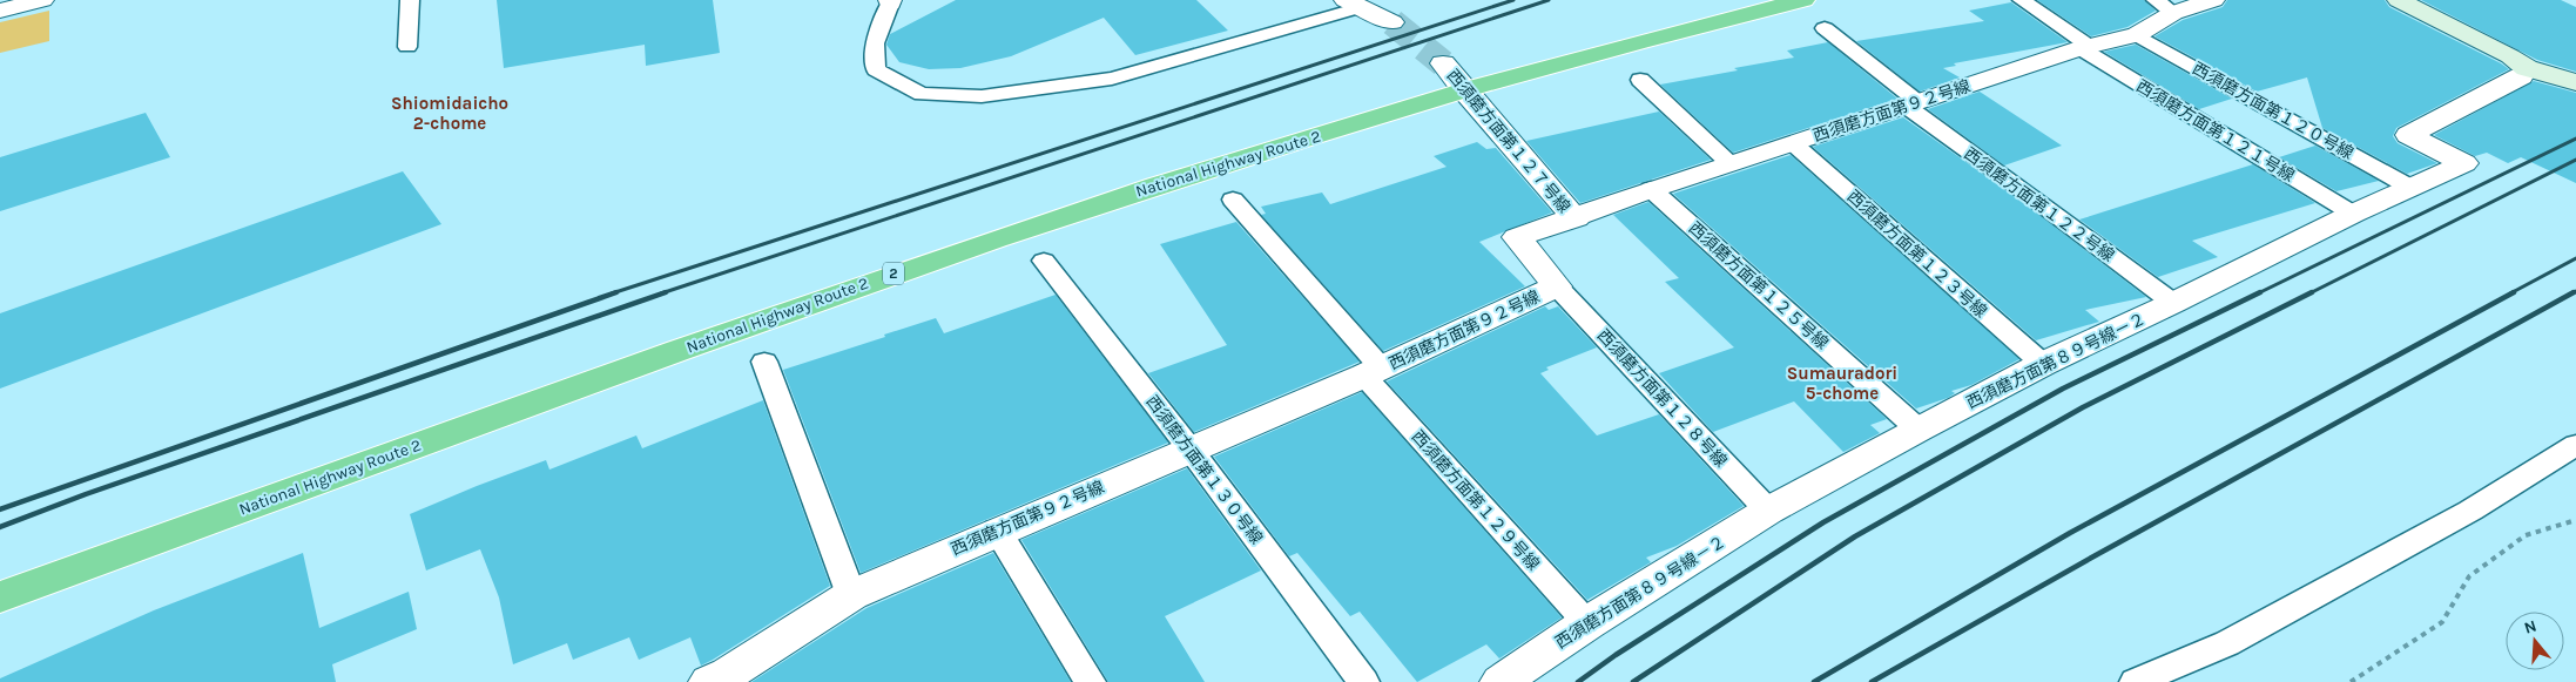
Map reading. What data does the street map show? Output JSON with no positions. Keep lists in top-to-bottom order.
{
  "streets": {
    "highway": ["National Highway Route 2", "2"],
    "street": ["西須磨方面第９２号線", "西須磨方面第１２７号線", "西須磨方面第８９号線－２"],
    "lane": [
      "西須磨方面第１２０号線",
      "西須磨方面第１２１号線",
      "西須磨方面第１２２号線",
      "西須磨方面第１２３号線",
      "西須磨方面第１２５号線",
      "西須磨方面第１２８号線",
      "西須磨方面第１３０号線",
      "西須磨方面第１２９号線"
    ]
  },
  "crossings": [
    ["西須磨方面第９２号線", "西須磨方面第１２０号線"],
    ["西須磨方面第９２号線", "西須磨方面第１２１号線"],
    ["西須磨方面第９２号線", "西須磨方面第１２７号線"],
    ["西須磨方面第９２号線", "西須磨方面第１２２号線"],
    ["西須磨方面第９２号線", "西須磨方面第１２３号線"],
    ["西須磨方面第９２号線", "西須磨方面第１２５号線"],
    ["西須磨方面第９２号線", "西須磨方面第１２８号線"],
    ["西須磨方面第９２号線", "西須磨方面第１３０号線"],
    ["西須磨方面第９２号線", "西須磨方面第１２９号線"],
    ["西須磨方面第１２０号線", "西須磨方面第８９号線－２"],
    ["西須磨方面第１２１号線", "西須磨方面第８９号線－２"],
    ["西須磨方面第１２７号線", "National Highway Route 2"],
    ["西須磨方面第１２２号線", "西須磨方面第８９号線－２"],
    ["西須磨方面第１２３号線", "西須磨方面第８９号線－２"],
    ["西須磨方面第１２５号線", "西須磨方面第８９号線－２"],
    ["西須磨方面第８９号線－２", "西須磨方面第１２８号線"],
    ["西須磨方面第８９号線－２", "西須磨方面第１２９号線"]
  ],
  "districts": ["Shiomidaicho 2-chome", "Sumauradori 5-chome"],
  "north": "top"
}
